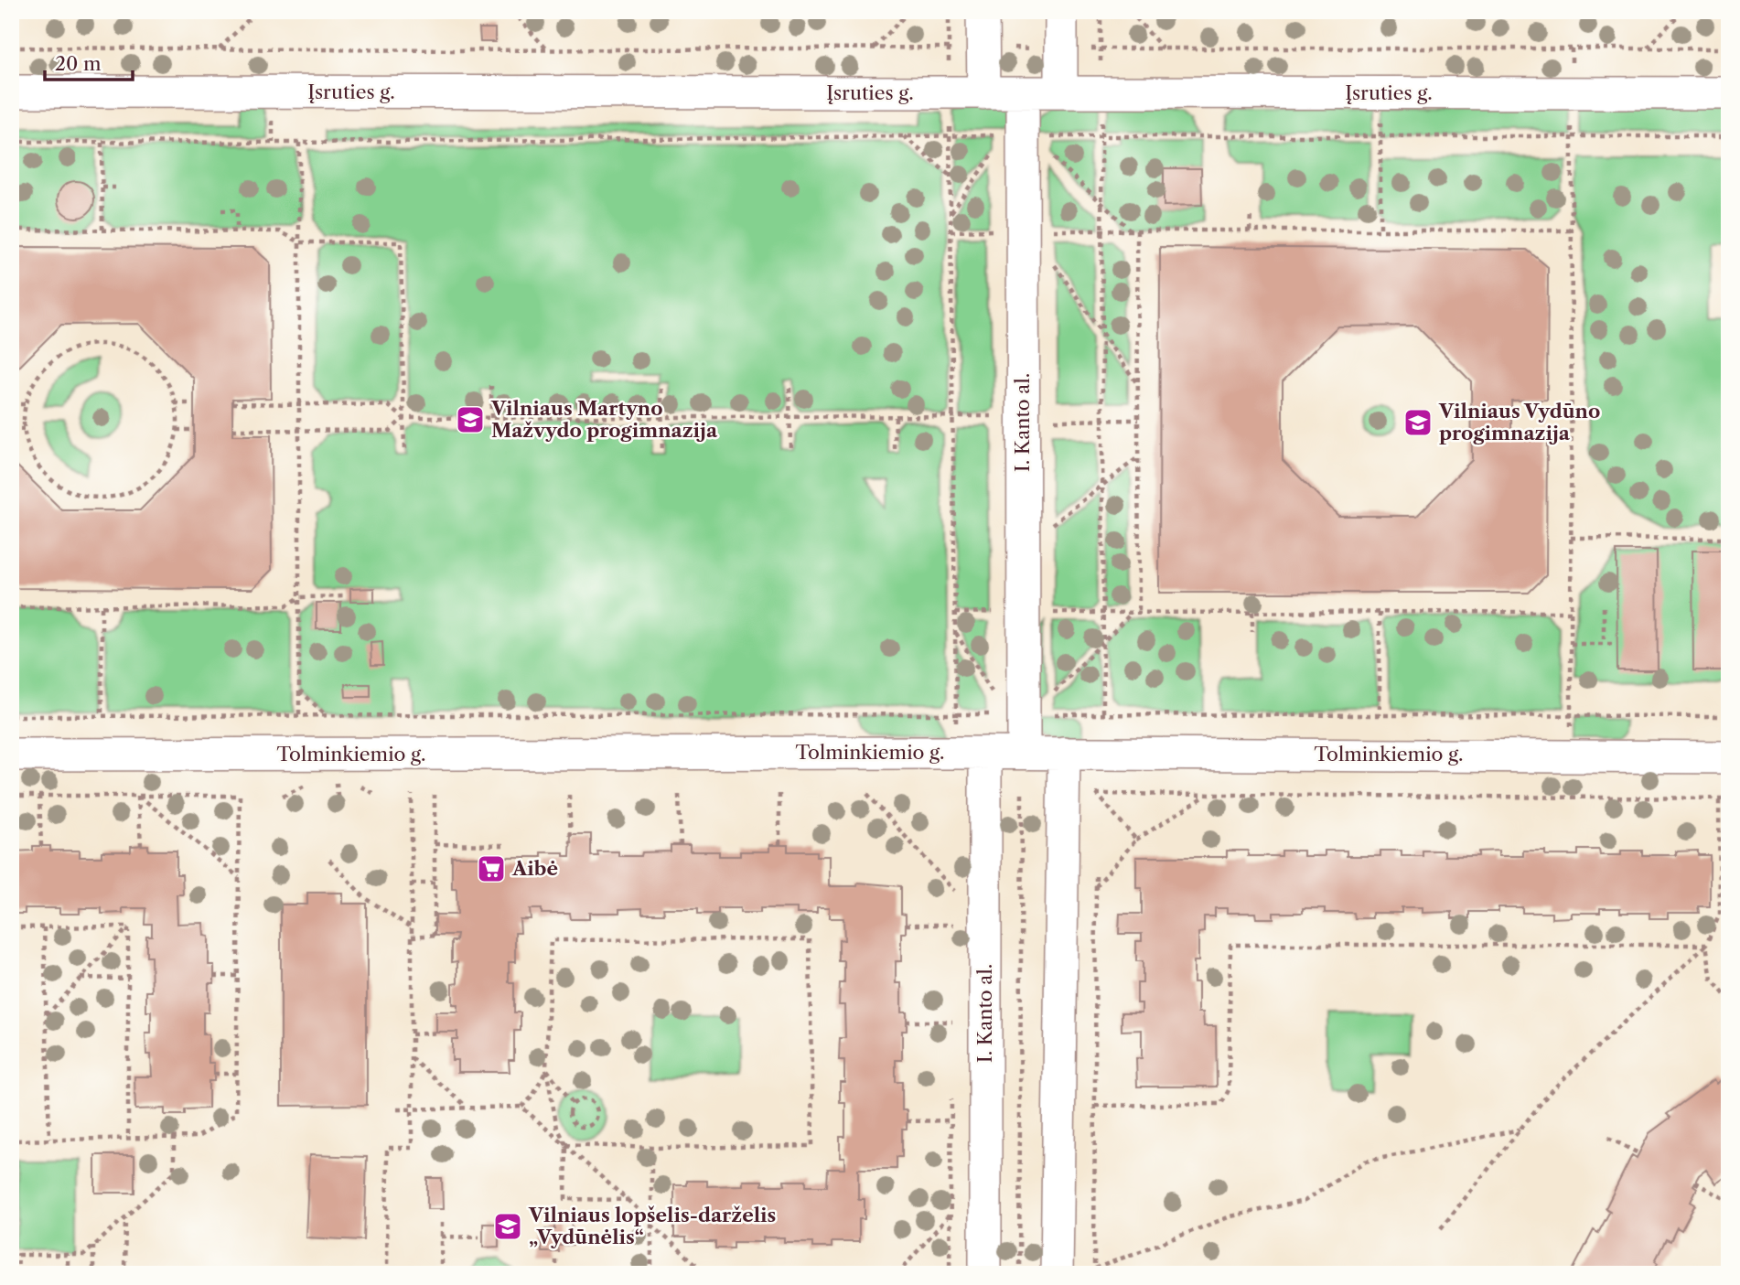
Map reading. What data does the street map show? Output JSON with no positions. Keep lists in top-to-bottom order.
{
  "streets": {
    "street": ["Įsruties g.", "I. Kanto al.", "Tolminkiemio g."]
  },
  "crossings": [
    ["Įsruties g.", "I. Kanto al."],
    ["I. Kanto al.", "Tolminkiemio g."]
  ],
  "places": {
    "school or university": ["Vilniaus Martyno Mažvydo progimnazija", "Vilniaus Vydūno progimnazija", "Vilniaus lopšelis-darželis „Vydūnėlis“"],
    "supermarket": ["Aibė"]
  },
  "scale_bar": "20 m"
}
